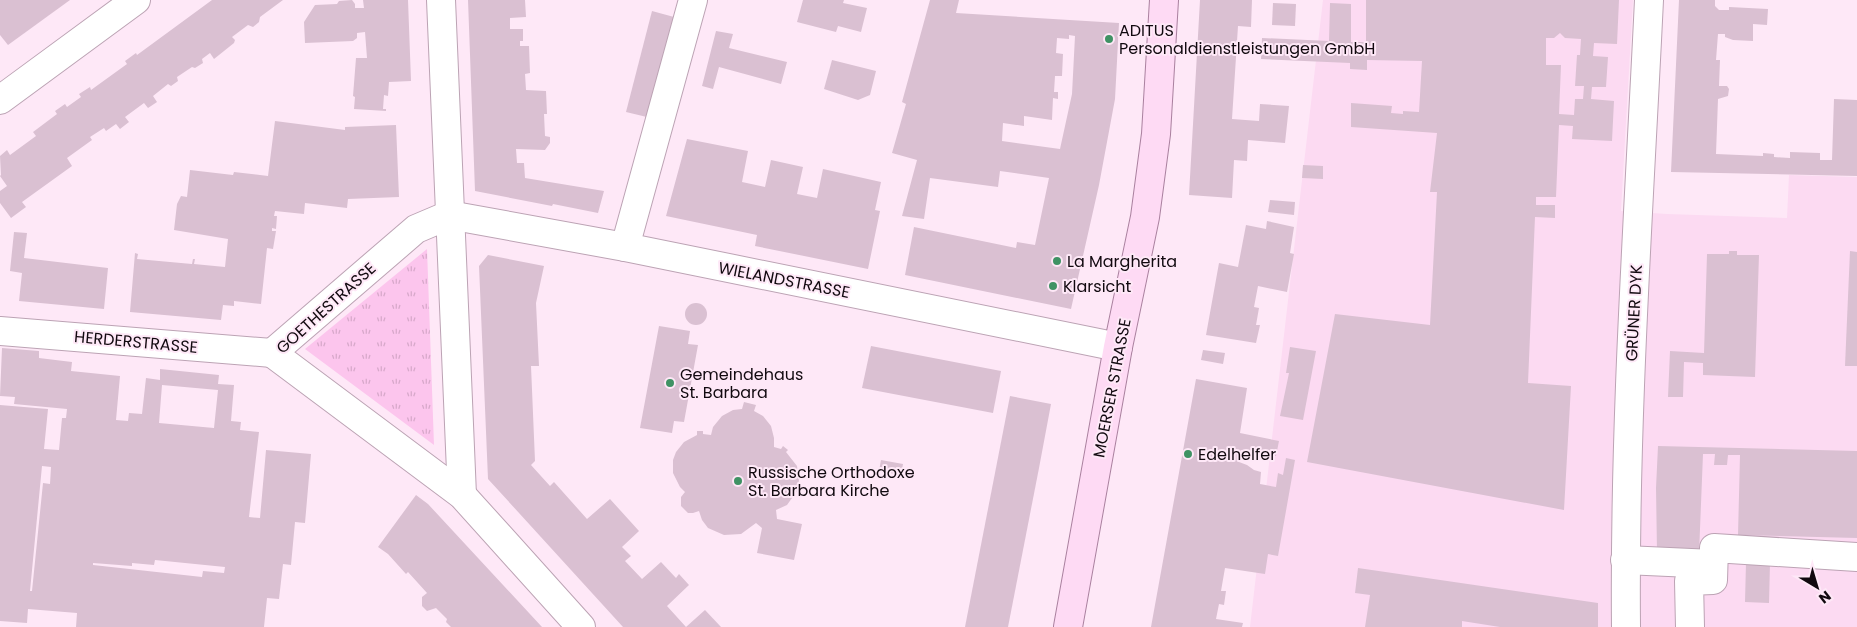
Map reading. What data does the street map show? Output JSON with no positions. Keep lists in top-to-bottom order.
{
  "streets": {
    "main road": ["MOERSER STRASSE"],
    "street": [
      "WIELANDSTRASSE",
      "GOETHESTRASSE",
      "GRÜNER DYK",
      "HERDERSTRASSE"
    ]
  },
  "crossings": [
    ["WIELANDSTRASSE", "GOETHESTRASSE"],
    ["WIELANDSTRASSE", "MOERSER STRASSE"],
    ["GOETHESTRASSE", "HERDERSTRASSE"]
  ],
  "places": [
    "ADITUS Personaldienstleistungen GmbH",
    "La Margherita",
    "Klarsicht",
    "Gemeindehaus St. Barbara",
    "Edelhelfer",
    "Russische Orthodoxe St. Barbara Kirche"
  ],
  "north": "bottom right"
}
